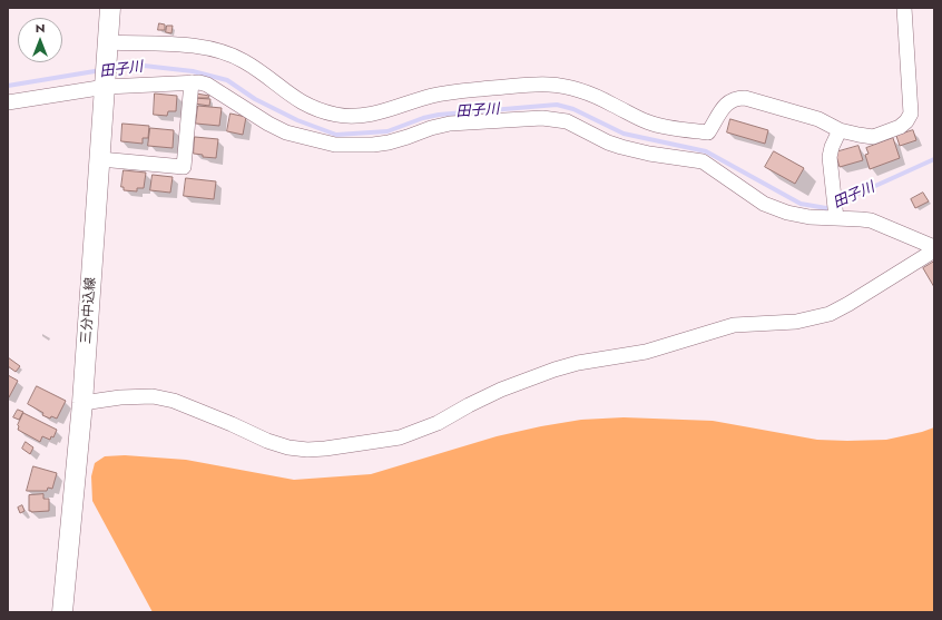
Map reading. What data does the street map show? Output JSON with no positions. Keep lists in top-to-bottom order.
{
  "streets": {
    "main road": ["三分中込線"]
  },
  "water": ["田子川"],
  "north": "top"
}
